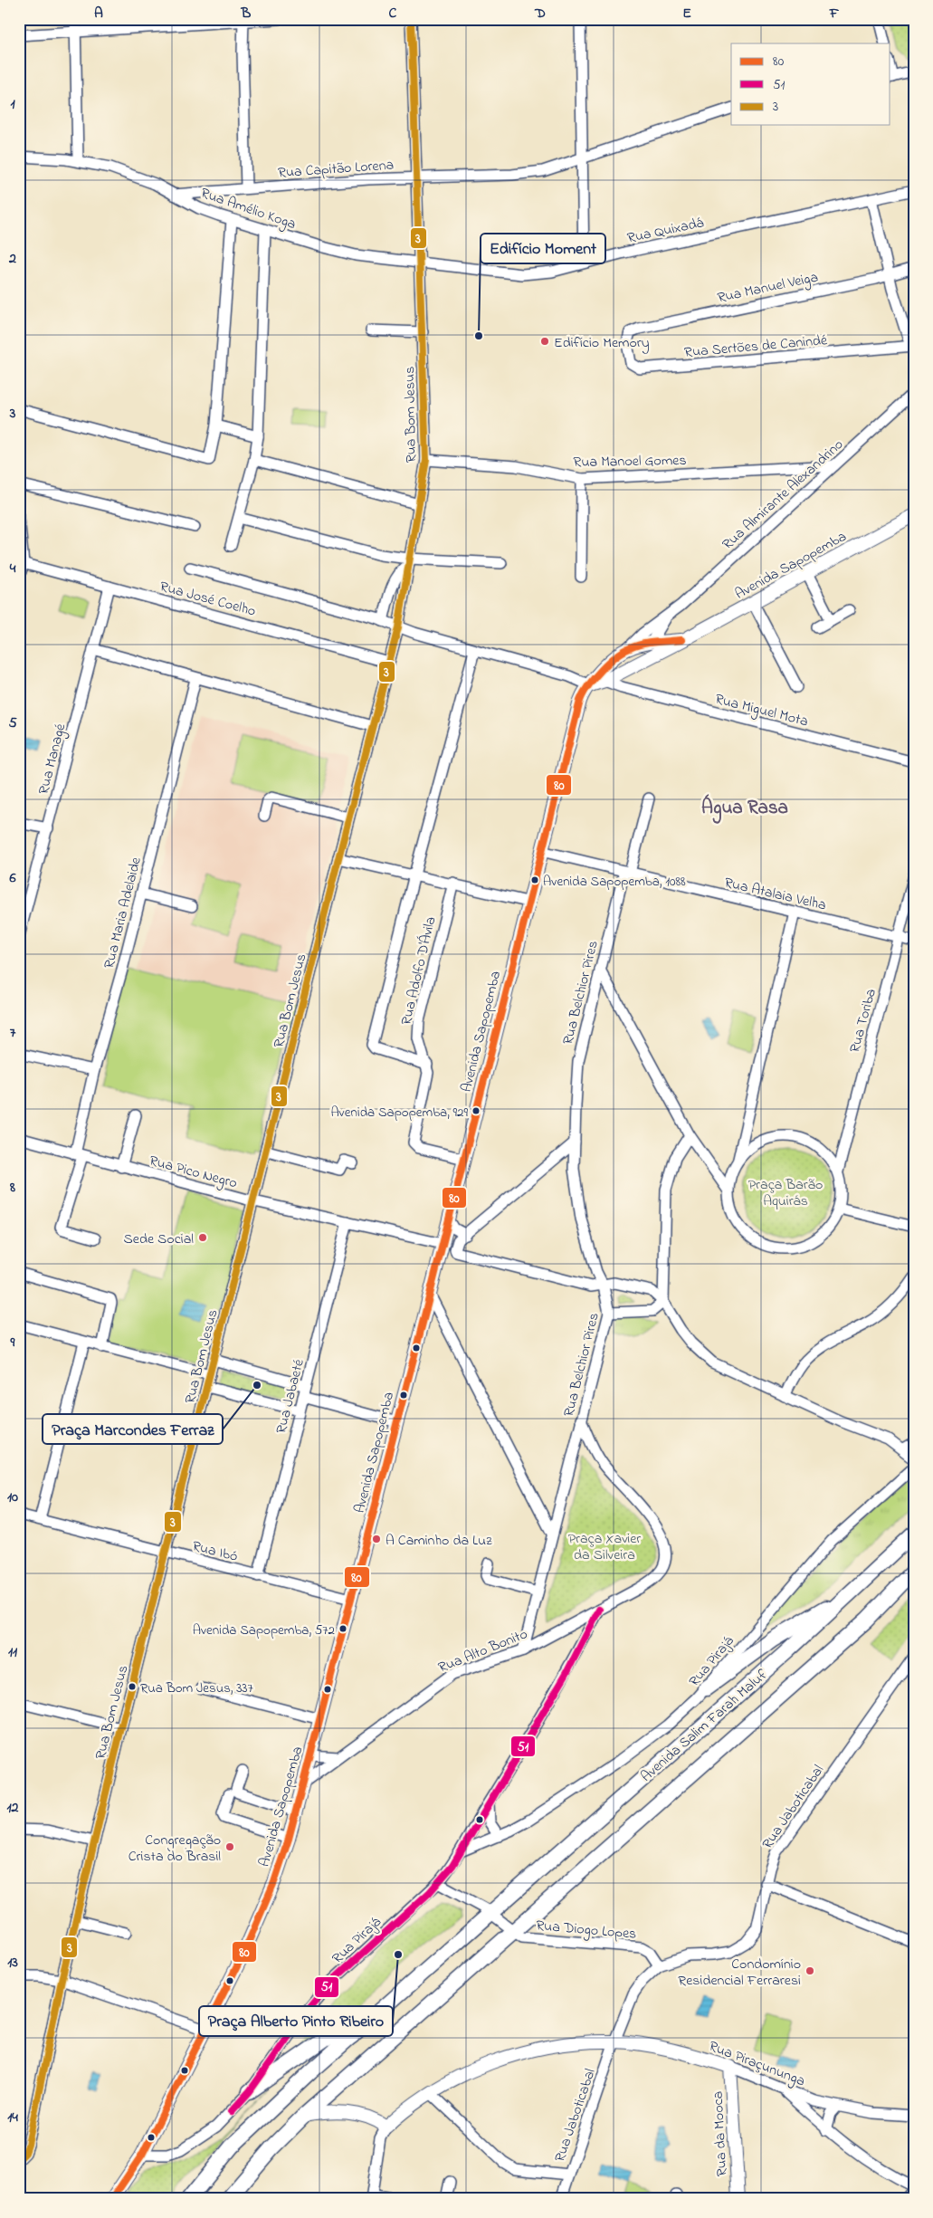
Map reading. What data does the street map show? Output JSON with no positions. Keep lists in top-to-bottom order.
{
  "streets": {
    "highway": ["Avenida Salim Farah Maluf"],
    "main road": ["Avenida Sapopemba", "Rua Piraçununga", "Rua da Mooca"],
    "street": [
      "Rua Capitão Lorena",
      "Rua Amélio Koga",
      "Rua Quixadá",
      "Rua Manuel Veiga",
      "Rua Sertões de Canindé",
      "Rua Bom Jesus",
      "Rua Manoel Gomes",
      "Rua Almirante Alexandrino",
      "Rua José Coelho",
      "Rua Miguel Mota",
      "Rua Managé",
      "Rua Atalaia Velha",
      "Rua Maria Adelaide",
      "Rua Adolfo D'Ávila",
      "Rua Belchior Pires",
      "Rua Toriba",
      "Rua Pico Negro",
      "Rua Jabaeté",
      "Rua Ibó",
      "Rua Alto Bonito",
      "Rua Pirajá",
      "Rua Jaboticabal",
      "Rua Diogo Lopes"
    ]
  },
  "crossings": [
    ["Rua Capitão Lorena", "Rua Amélio Koga"],
    ["Rua Capitão Lorena", "Rua Bom Jesus"],
    ["Rua Amélio Koga", "Rua Quixadá"],
    ["Rua Amélio Koga", "Rua Bom Jesus"],
    ["Rua Quixadá", "Rua Bom Jesus"],
    ["Rua Manuel Veiga", "Rua Sertões de Canindé"],
    ["Rua Bom Jesus", "Rua Manoel Gomes"],
    ["Rua Bom Jesus", "Rua José Coelho"],
    ["Rua Bom Jesus", "Rua Pico Negro"],
    ["Rua Bom Jesus", "Rua Ibó"],
    ["Rua Manoel Gomes", "Rua Almirante Alexandrino"],
    ["Rua Almirante Alexandrino", "Avenida Sapopemba"],
    ["Avenida Sapopemba", "Rua Miguel Mota"],
    ["Avenida Sapopemba", "Rua Atalaia Velha"],
    ["Avenida Sapopemba", "Rua Adolfo D'Ávila"],
    ["Avenida Sapopemba", "Rua Pico Negro"],
    ["Avenida Sapopemba", "Rua Ibó"],
    ["Avenida Sapopemba", "Rua Alto Bonito"],
    ["Avenida Sapopemba", "Rua Pirajá"],
    ["Rua José Coelho", "Rua Managé"],
    ["Rua Atalaia Velha", "Rua Belchior Pires"],
    ["Rua Atalaia Velha", "Rua Toriba"],
    ["Rua Maria Adelaide", "Rua Pico Negro"],
    ["Rua Belchior Pires", "Rua Alto Bonito"],
    ["Rua Pico Negro", "Rua Jabaeté"],
    ["Rua Jabaeté", "Rua Ibó"],
    ["Rua Pirajá", "Rua Diogo Lopes"],
    ["Avenida Salim Farah Maluf", "Rua Diogo Lopes"],
    ["Rua Jaboticabal", "Rua Diogo Lopes"],
    ["Rua Jaboticabal", "Rua Piraçununga"],
    ["Rua Piraçununga", "Rua da Mooca"]
  ],
  "districts": ["Água Rasa"],
  "parks": ["Praça Barão Aquirás", "Praça Xavier da Silveira"],
  "places": [
    "Edifício Moment",
    "Edifício Memory",
    "Avenida Sapopemba, 1088",
    "Avenida Sapopemba, 929",
    "Sede Social",
    "Praça Marcondes Ferraz",
    "A Caminho da Luz",
    "Avenida Sapopemba, 572",
    "Rua Bom Jesus, 337",
    "Congregação Crista do Brasil",
    "Praça Alberto Pinto Ribeiro",
    "Condomínio Residencial Ferraresi"
  ],
  "lines": ["transit line 3", "transit line 80", "transit line 51"],
  "legend": ["80", "51", "3"],
  "grid": {
    "columns": [
      "A",
      "B",
      "C",
      "D",
      "E",
      "F"
    ],
    "rows": [
      "1",
      "2",
      "3",
      "4",
      "5",
      "6",
      "7",
      "8",
      "9",
      "10",
      "11",
      "12",
      "13",
      "14"
    ]
  }
}
